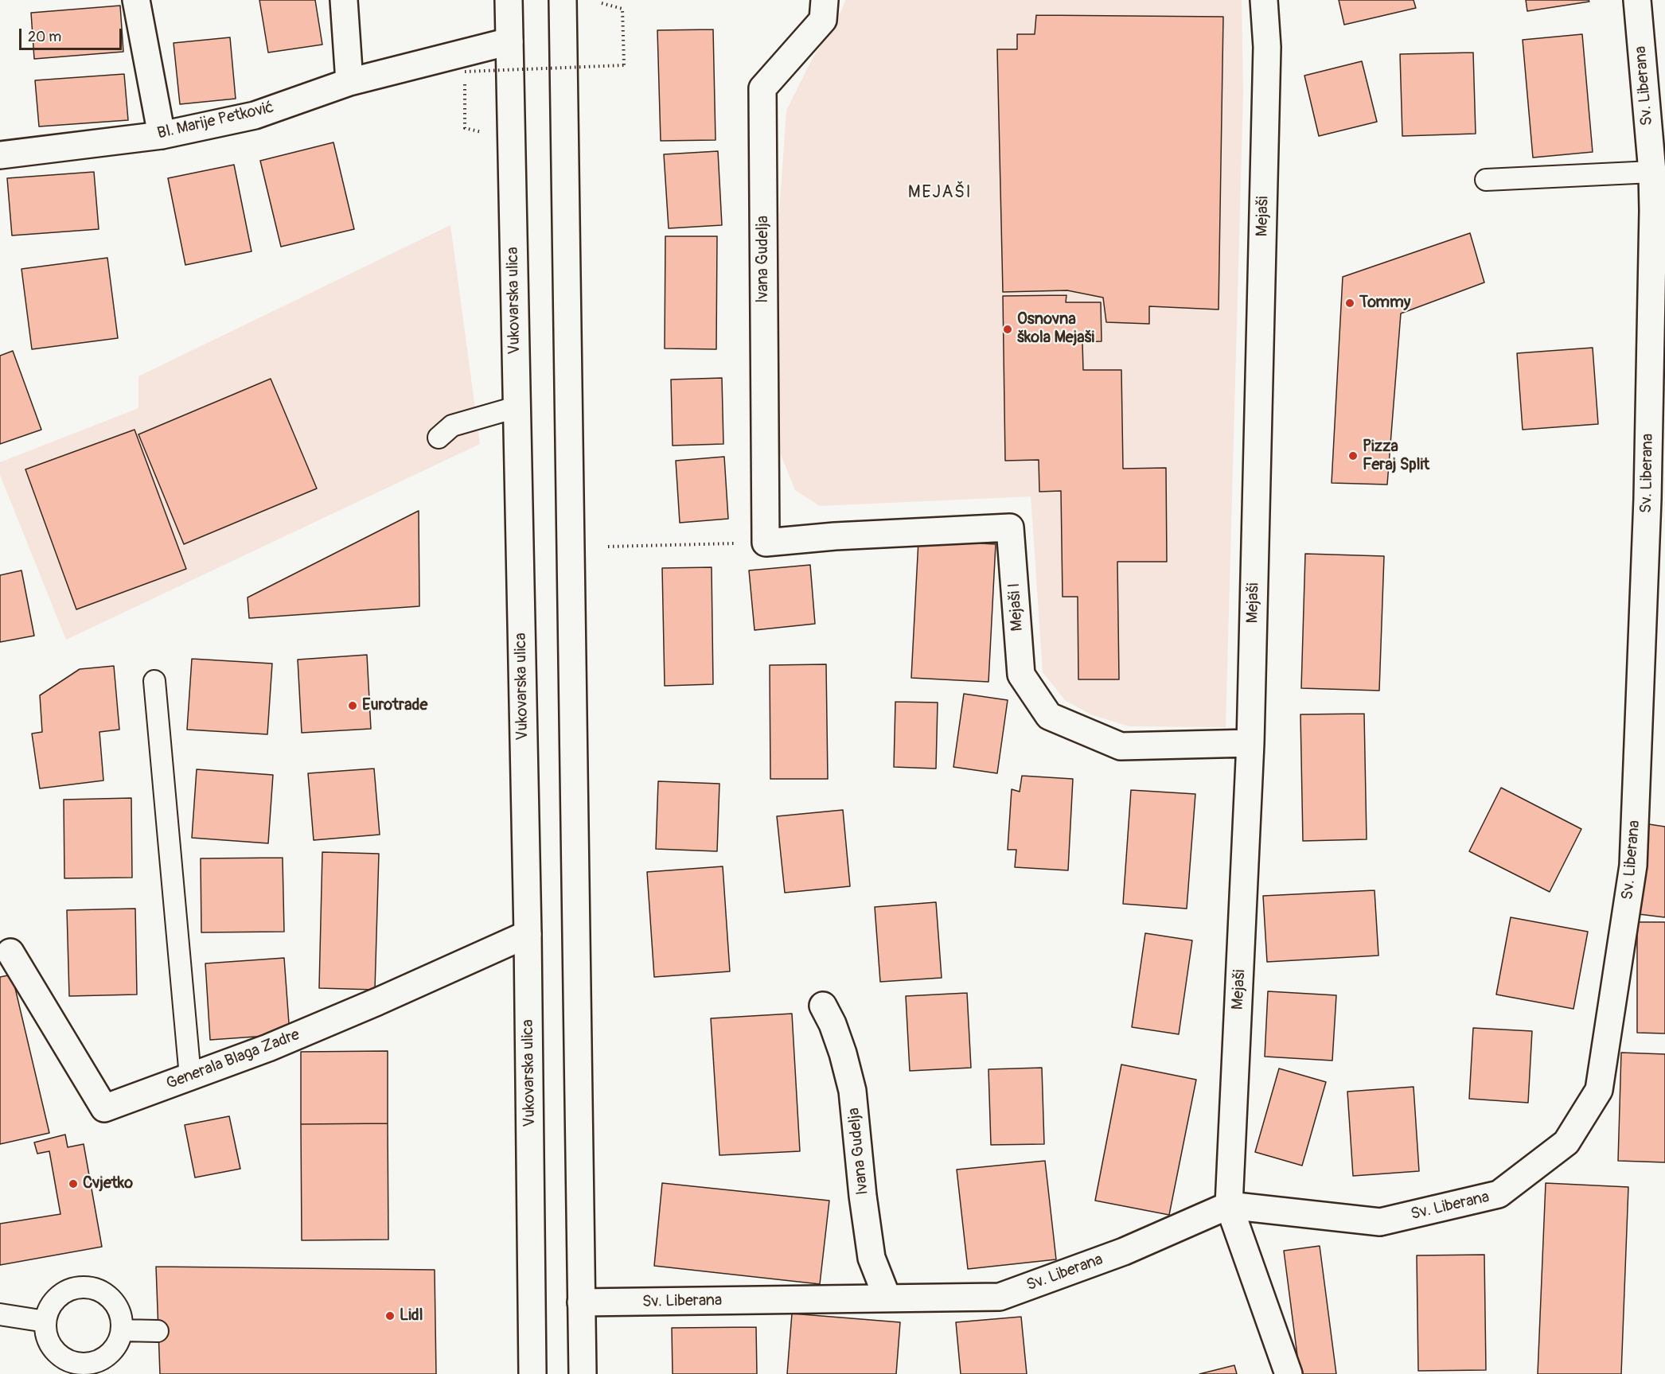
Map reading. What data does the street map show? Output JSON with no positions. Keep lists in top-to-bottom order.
{
  "streets": {
    "street": [
      "Sv. Liberana",
      "Bl. Marije Petković",
      "Mejaši",
      "Ivana Gudelja",
      "Vukovarska ulica",
      "Mejaši I",
      "Generala Blaga Zadre"
    ]
  },
  "crossings": [
    ["Sv. Liberana", "Mejaši"],
    ["Sv. Liberana", "Ivana Gudelja"],
    ["Bl. Marije Petković", "Vukovarska ulica"],
    ["Mejaši", "Mejaši I"],
    ["Ivana Gudelja", "Mejaši I"],
    ["Vukovarska ulica", "Generala Blaga Zadre"]
  ],
  "districts": ["MEJAŠI"],
  "places": [
    "Tommy",
    "Osnovna škola Mejaši",
    "Pizza Feraj Split",
    "Eurotrade",
    "Cvjetko",
    "Lidl"
  ],
  "scale_bar": "20 m"
}
